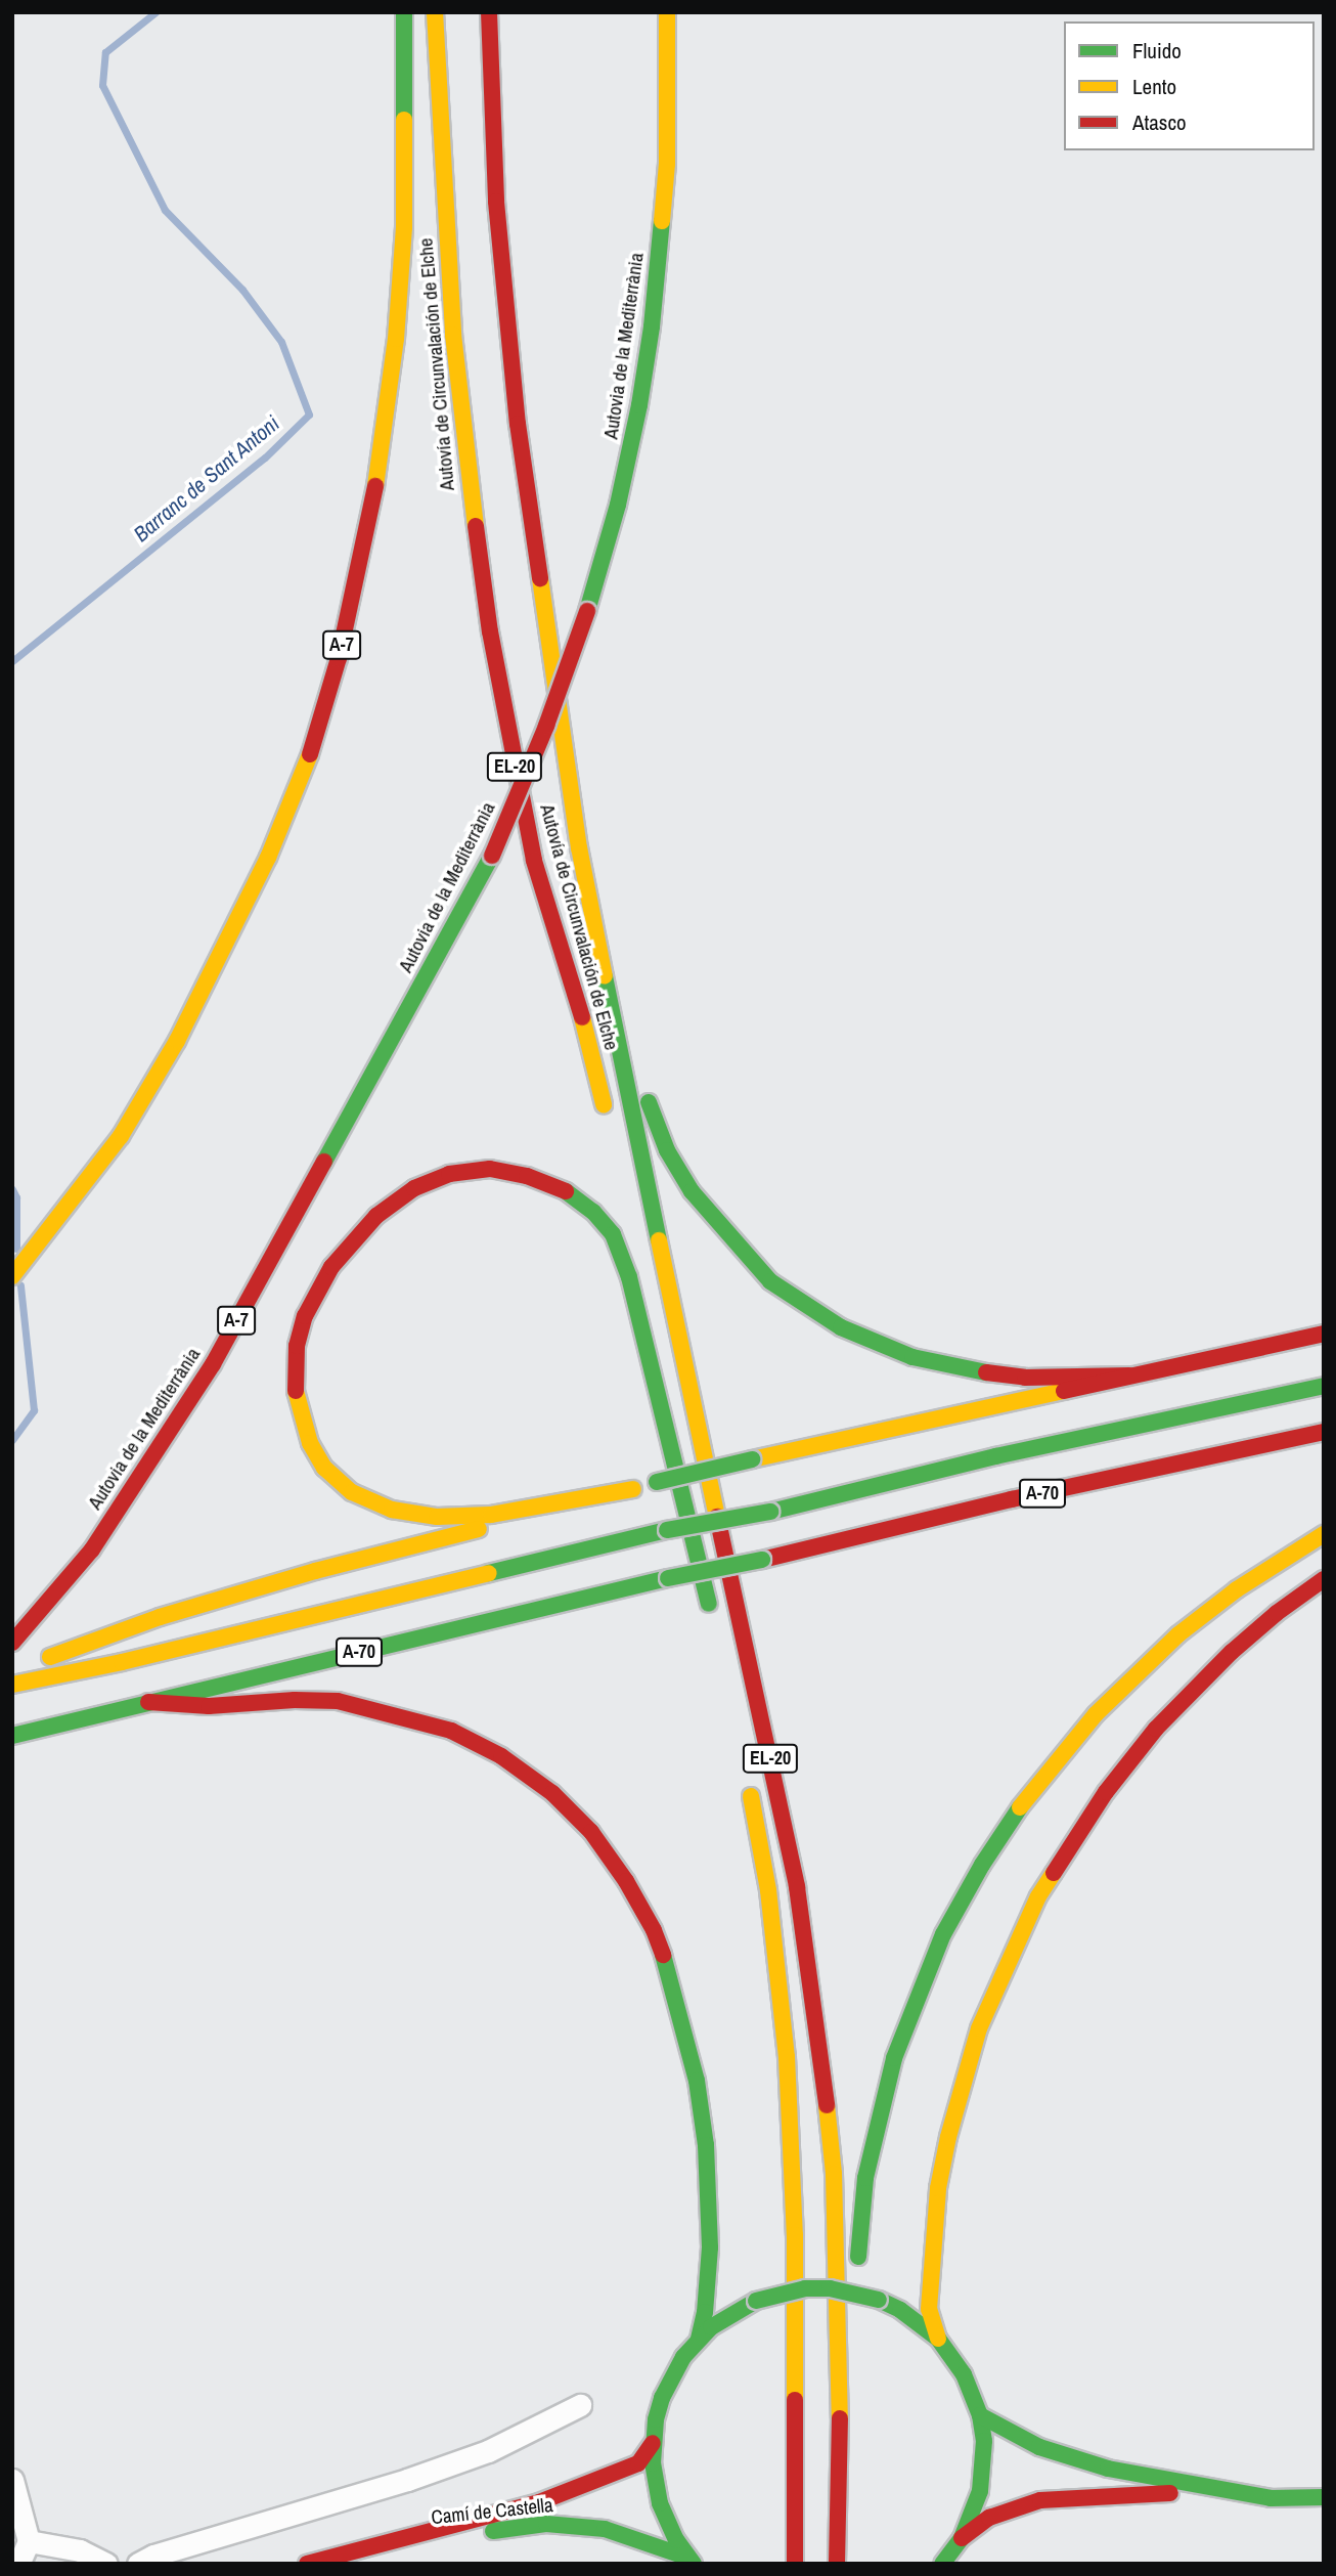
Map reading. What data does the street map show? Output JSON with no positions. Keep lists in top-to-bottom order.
{
  "streets": {
    "main road": [
      "Autovia de la Mediterrània",
      "Autovía de Circunvalación de Elche",
      "A-7",
      "EL-20",
      "A-70",
      "Camí de Castella"
    ]
  },
  "crossings": [
    ["Autovía de Circunvalación de Elche", "EL-20"]
  ],
  "water": ["Barranc de Sant Antoni"],
  "legend": ["Fluido", "Lento", "Atasco"]
}
